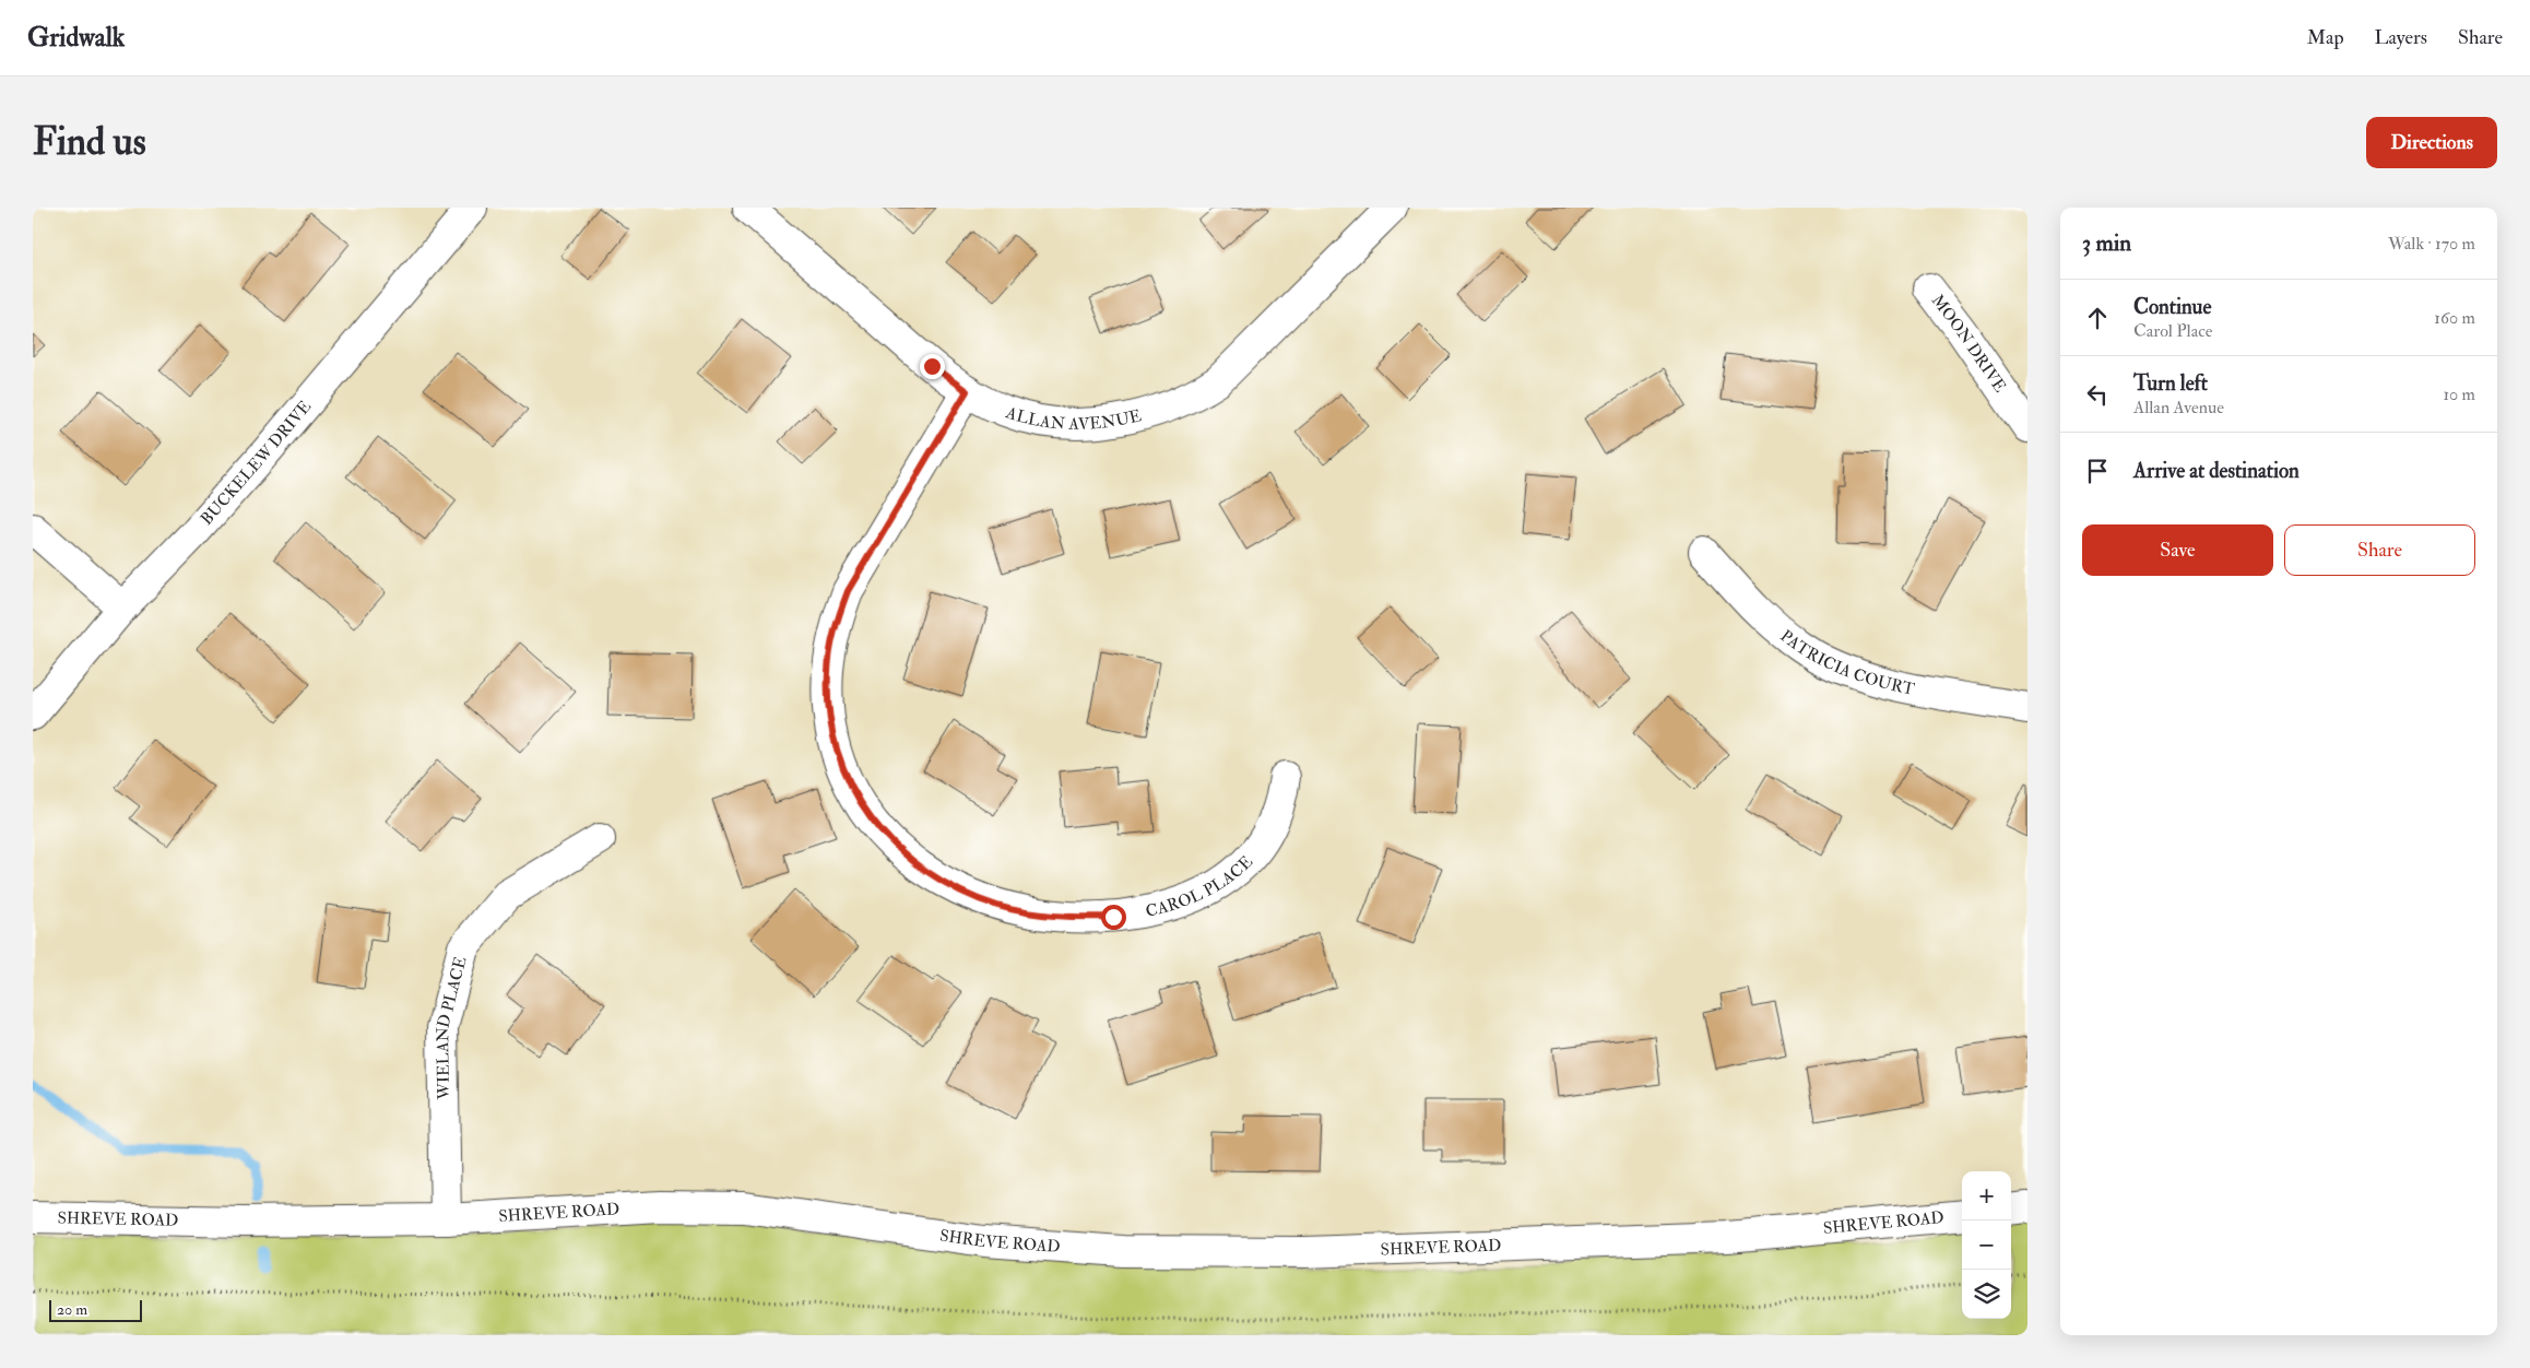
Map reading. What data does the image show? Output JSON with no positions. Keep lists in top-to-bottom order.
{
  "streets": {
    "street": [
      "MOON DRIVE",
      "ALLAN AVENUE",
      "BUCKELEW DRIVE",
      "PATRICIA COURT",
      "CAROL PLACE",
      "WIELAND PLACE",
      "SHREVE ROAD"
    ]
  },
  "crossings": [
    ["ALLAN AVENUE", "CAROL PLACE"],
    ["WIELAND PLACE", "SHREVE ROAD"]
  ],
  "scale_bar": "20 m",
  "page": {
    "header": "Gridwalk",
    "nav": ["Map", "Layers", "Share"],
    "buttons": [
      "Directions",
      ["Save", "Share"]
    ],
    "title": "Find us",
    "heading": ["3 min", "Walk · 170 m"],
    "list": [
      ["Continue", "Carol Place", "160 m"],
      ["Turn left", "Allan Avenue", "10 m"],
      "Arrive at destination"
    ],
    "map_buttons": ["+", "−"],
    "scale": "20 m"
  }
}
